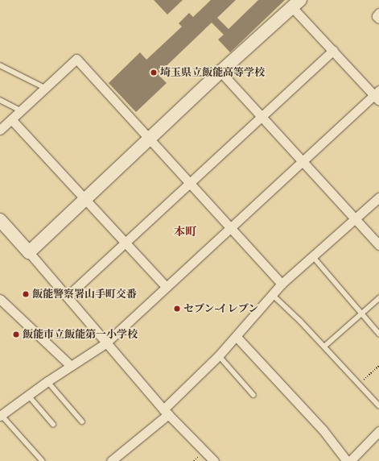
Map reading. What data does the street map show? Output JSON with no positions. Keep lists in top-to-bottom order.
{
  "districts": ["本町"],
  "places": [
    "埼玉県立飯能高等学校",
    "飯能警察署山手町交番",
    "セブン-イレブン",
    "飯能市立飯能第一小学校"
  ]
}
